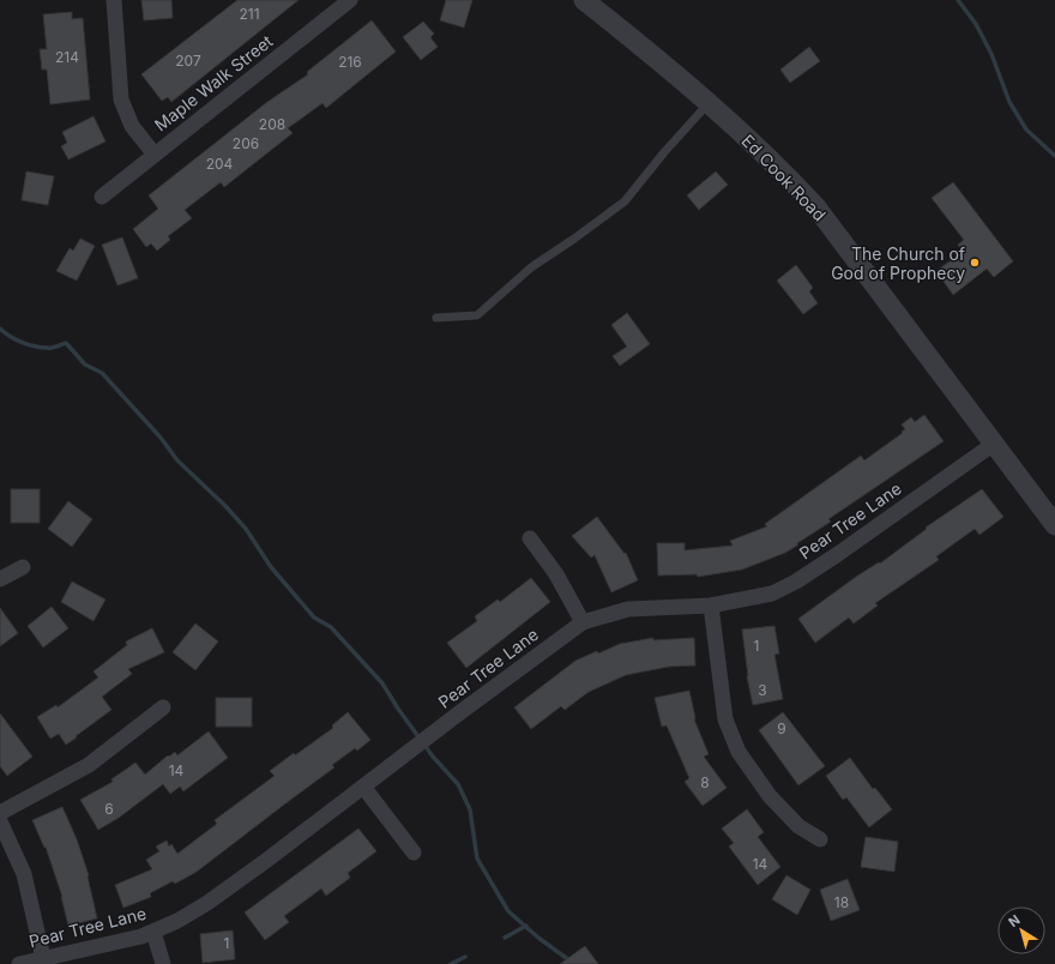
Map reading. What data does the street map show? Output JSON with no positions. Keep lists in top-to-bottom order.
{
  "streets": {
    "street": ["Maple Walk Street", "Ed Cook Road", "Pear Tree Lane"]
  },
  "crossings": [
    ["Ed Cook Road", "Pear Tree Lane"]
  ],
  "places": ["The Church of God of Prophecy"],
  "house_numbers": [
    "211",
    "214",
    "207",
    "216",
    "208",
    "206",
    "204",
    "1",
    "3",
    "9",
    "14",
    "8",
    "6",
    "14",
    "18",
    "1"
  ],
  "north": "top left"
}
